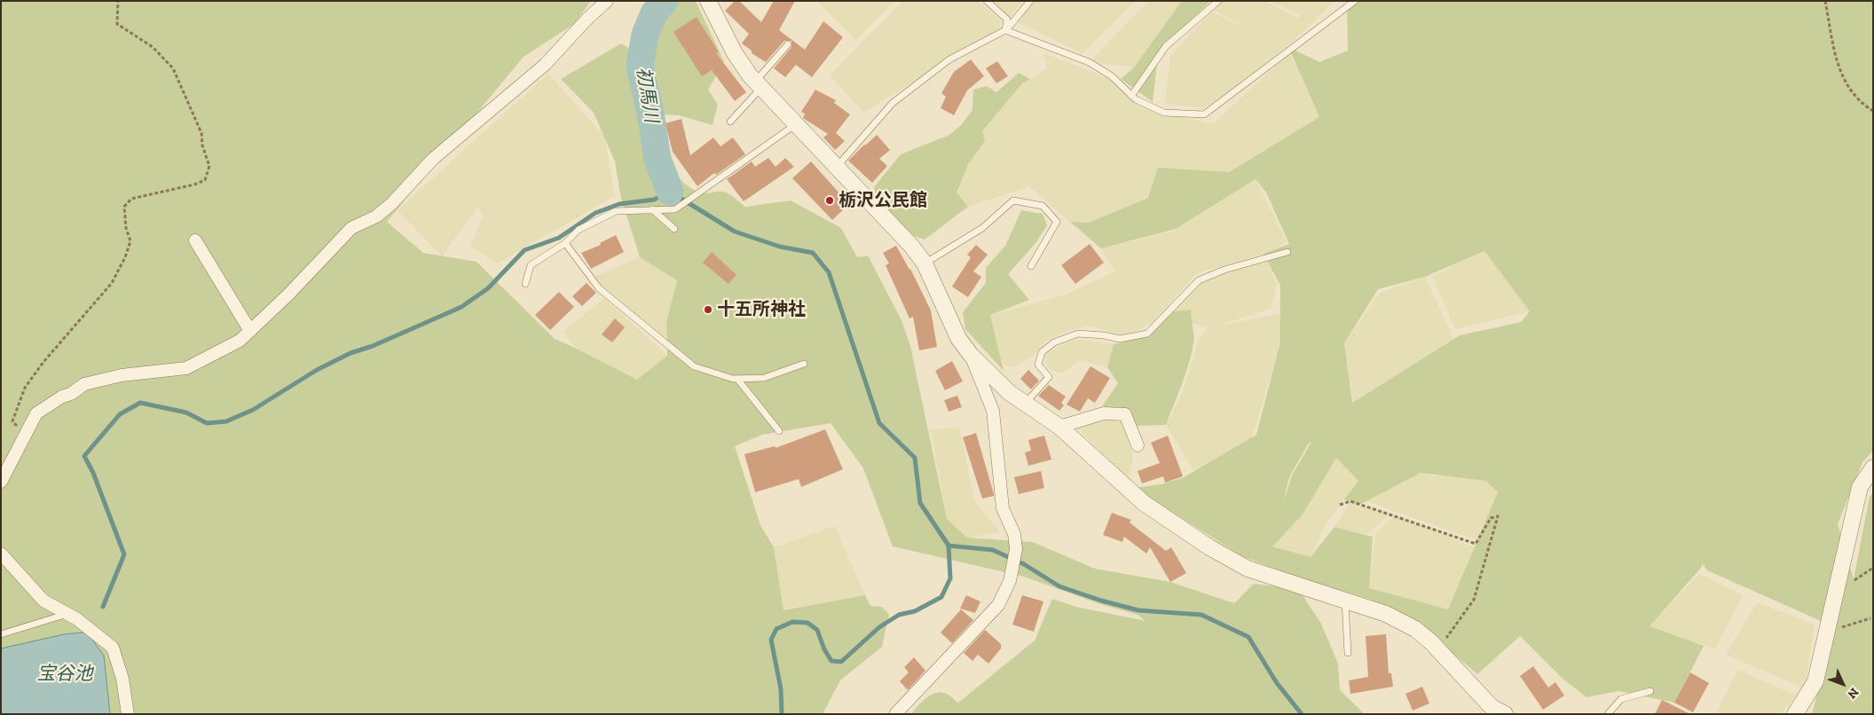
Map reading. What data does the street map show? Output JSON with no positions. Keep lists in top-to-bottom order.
{
  "water": ["初馬川", "宝谷池"],
  "places": ["栃沢公民館", "十五所神社"],
  "north": "bottom right"
}
